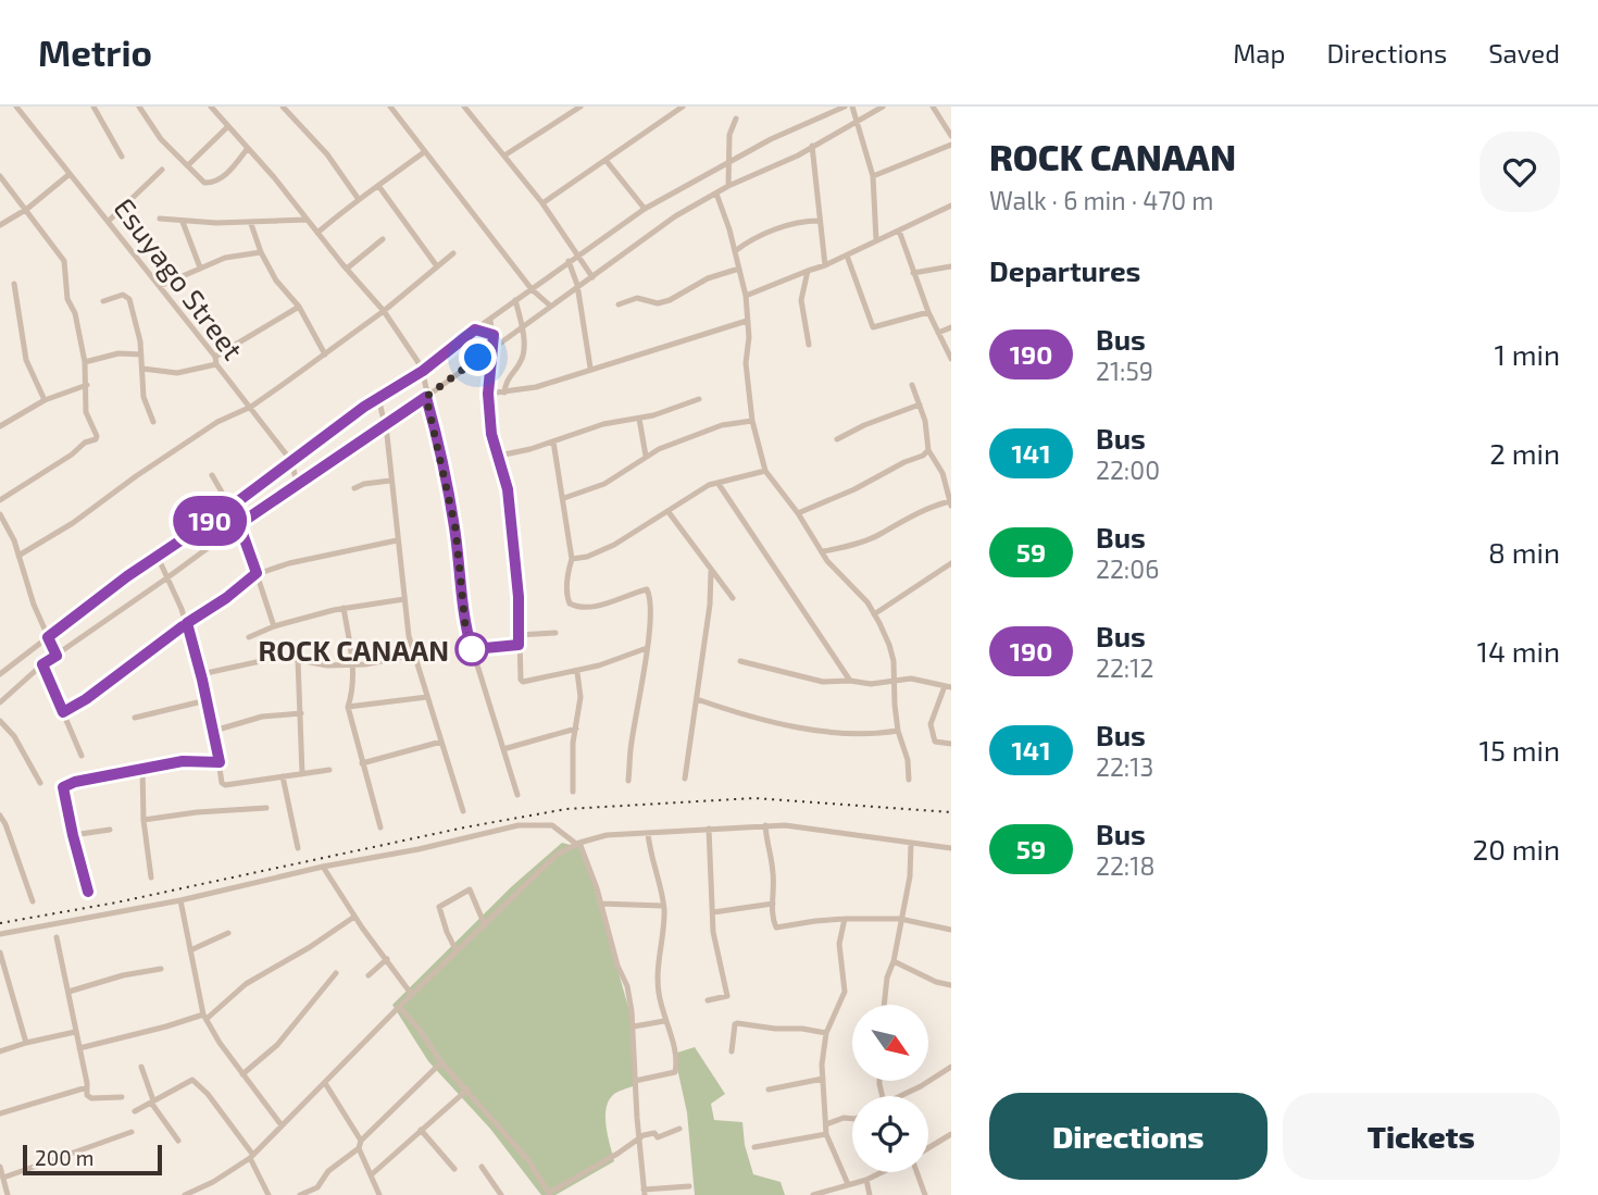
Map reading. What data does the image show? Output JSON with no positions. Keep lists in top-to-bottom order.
{
  "streets": {
    "street": ["Esuyago Street"]
  },
  "places": ["ROCK CANAAN"],
  "lines": ["bus line 190"],
  "scale_bar": "200 m",
  "north": "bottom right",
  "page": {
    "header": "Metrio",
    "nav": ["Map", "Directions", "Saved"],
    "on_map": "190",
    "heading": [
      ["ROCK CANAAN", "Walk · 6 min · 470 m"],
      "Departures"
    ],
    "list": [
      {
        "mark": "190",
        "name": "Bus",
        "note": "21:59",
        "value": "1 min"
      },
      {
        "mark": "141",
        "name": "Bus",
        "note": "22:00",
        "value": "2 min"
      },
      {
        "mark": "59",
        "name": "Bus",
        "note": "22:06",
        "value": "8 min"
      },
      {
        "mark": "190",
        "name": "Bus",
        "note": "22:12",
        "value": "14 min"
      },
      {
        "mark": "141",
        "name": "Bus",
        "note": "22:13",
        "value": "15 min"
      },
      {
        "mark": "59",
        "name": "Bus",
        "note": "22:18",
        "value": "20 min"
      }
    ],
    "buttons": ["Directions", "Tickets"],
    "scale": "200 m"
  }
}
